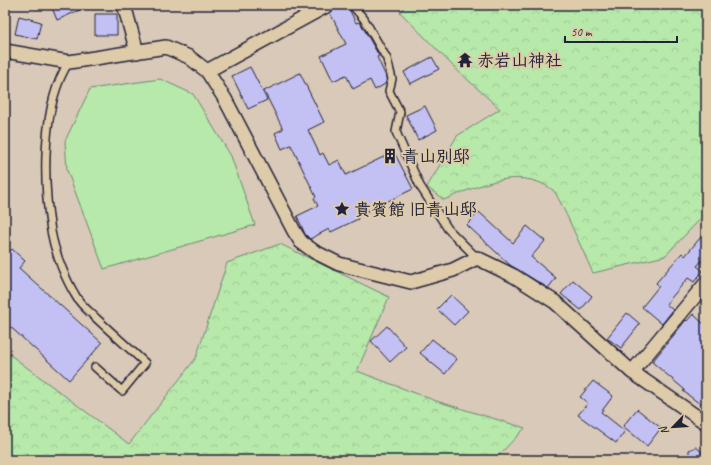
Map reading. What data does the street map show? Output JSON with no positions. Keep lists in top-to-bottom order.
{
  "places": {
    "temple": ["赤岩山神社"],
    "building": ["青山別邸"],
    "place": ["貴賓館 旧青山邸"]
  },
  "scale_bar": "50 m",
  "north": "bottom left"
}
